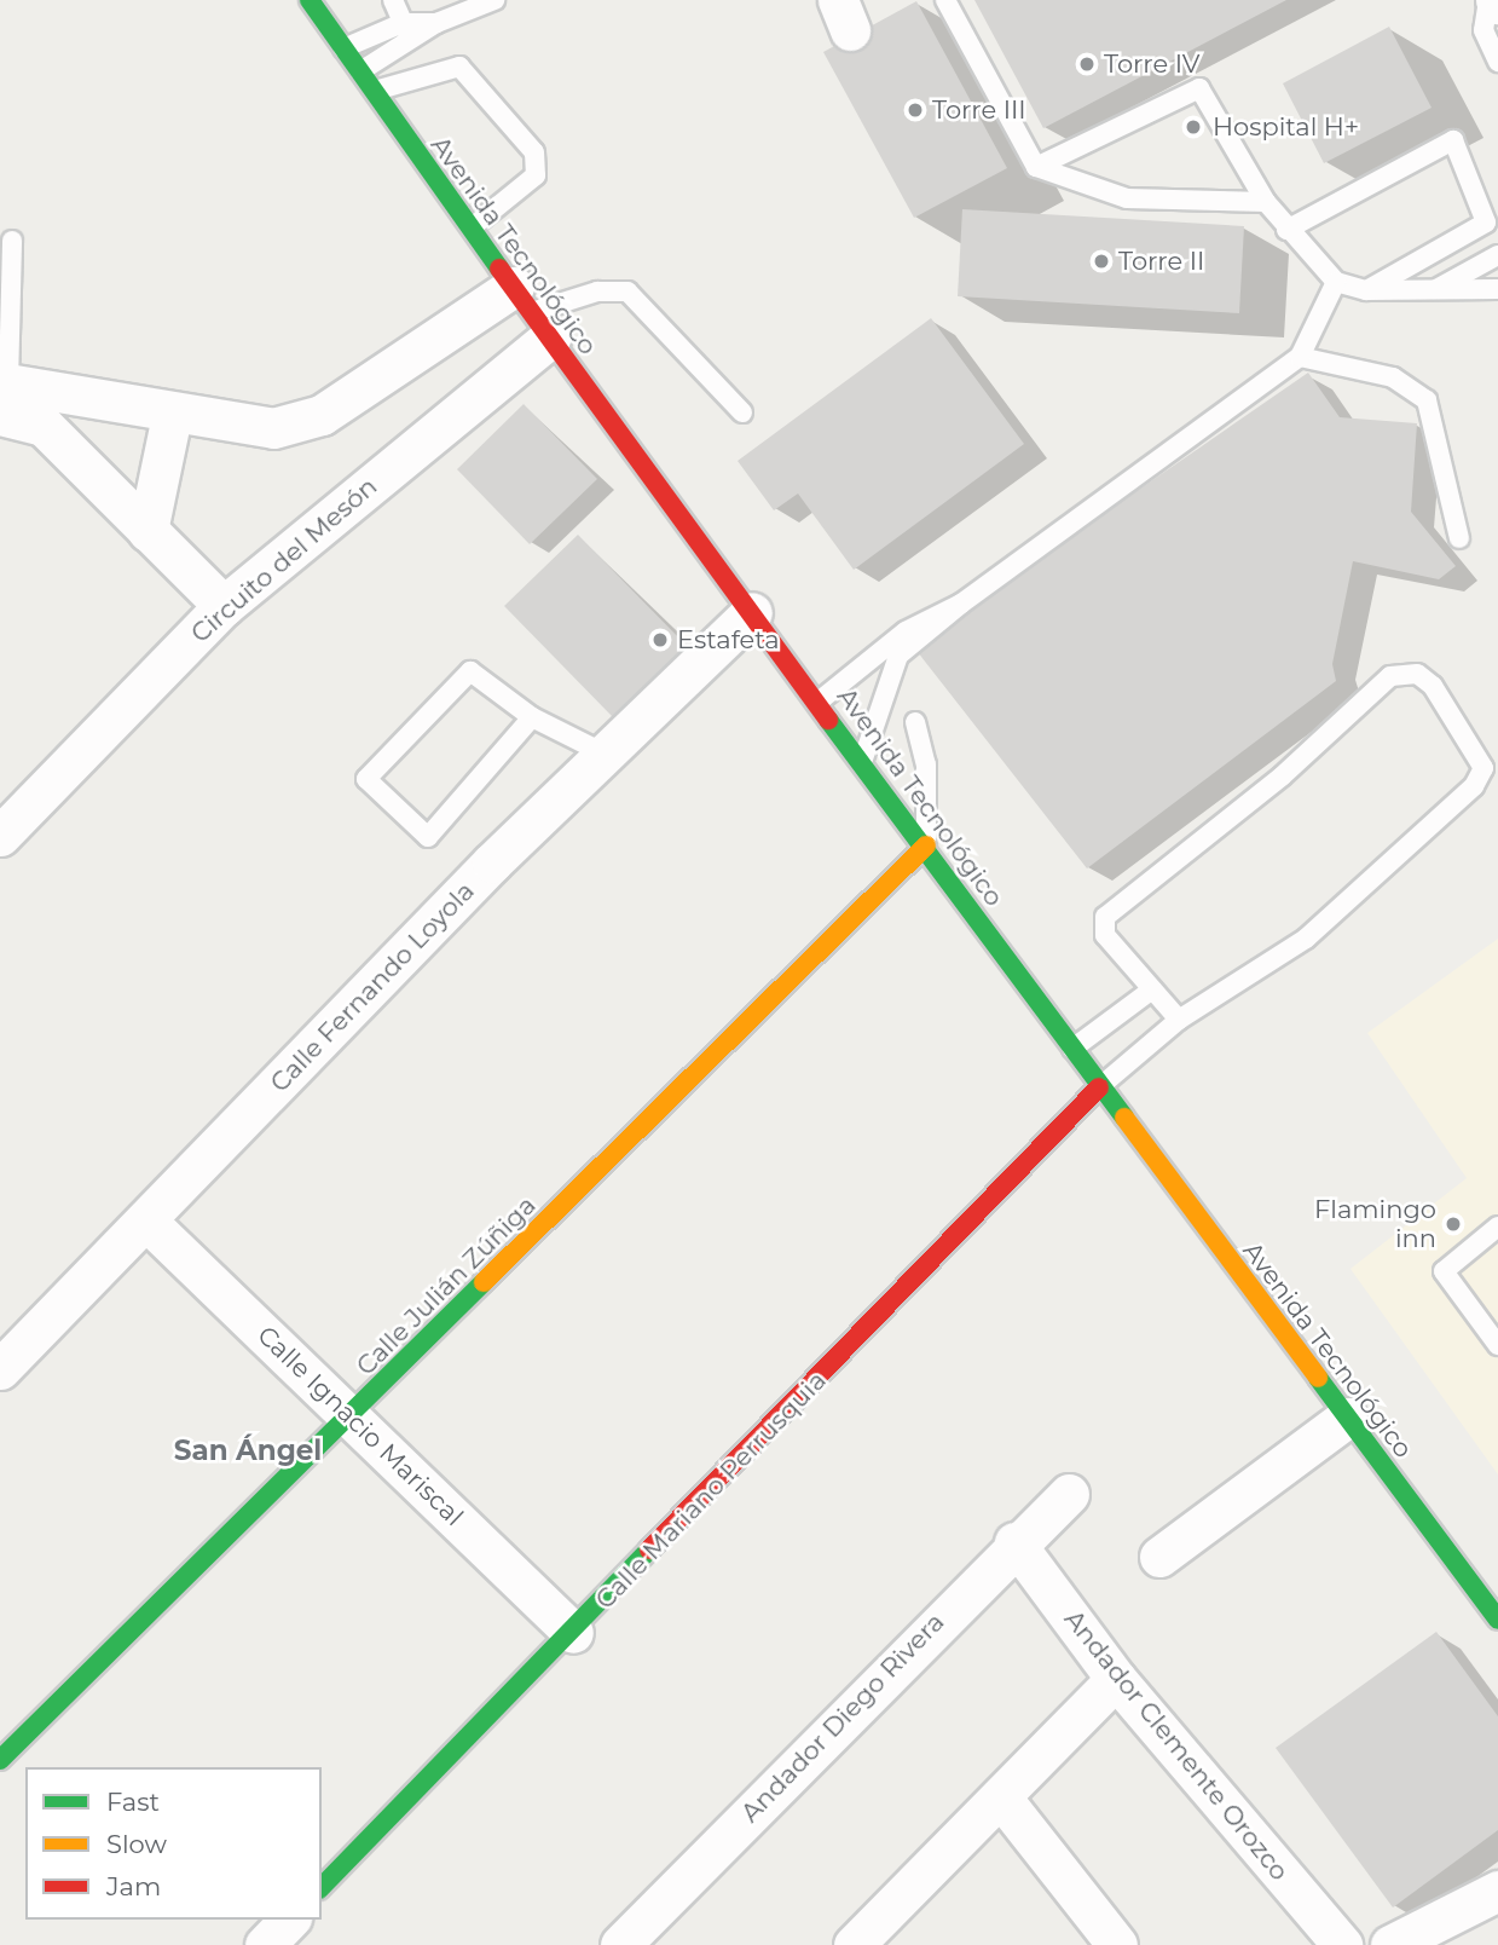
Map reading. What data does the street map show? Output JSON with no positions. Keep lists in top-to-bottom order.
{
  "streets": {
    "street": [
      "Avenida Tecnológico",
      "Circuito del Mesón",
      "Calle Fernando Loyola",
      "Calle Julián Zúñiga",
      "Calle Ignacio Mariscal",
      "Calle Mariano Perrusquia",
      "Andador Diego Rivera",
      "Andador Clemente Orozco"
    ]
  },
  "crossings": [
    ["Avenida Tecnológico", "Circuito del Mesón"],
    ["Avenida Tecnológico", "Calle Fernando Loyola"],
    ["Avenida Tecnológico", "Calle Julián Zúñiga"],
    ["Avenida Tecnológico", "Calle Mariano Perrusquia"],
    ["Calle Fernando Loyola", "Calle Ignacio Mariscal"],
    ["Calle Julián Zúñiga", "Calle Ignacio Mariscal"],
    ["Calle Ignacio Mariscal", "Calle Mariano Perrusquia"],
    ["Andador Diego Rivera", "Andador Clemente Orozco"]
  ],
  "districts": ["San Ángel"],
  "places": [
    "Torre IV",
    "Torre III",
    "Hospital H+",
    "Torre II",
    "Estafeta",
    "Flamingo inn"
  ],
  "legend": ["Fast", "Slow", "Jam"]
}
